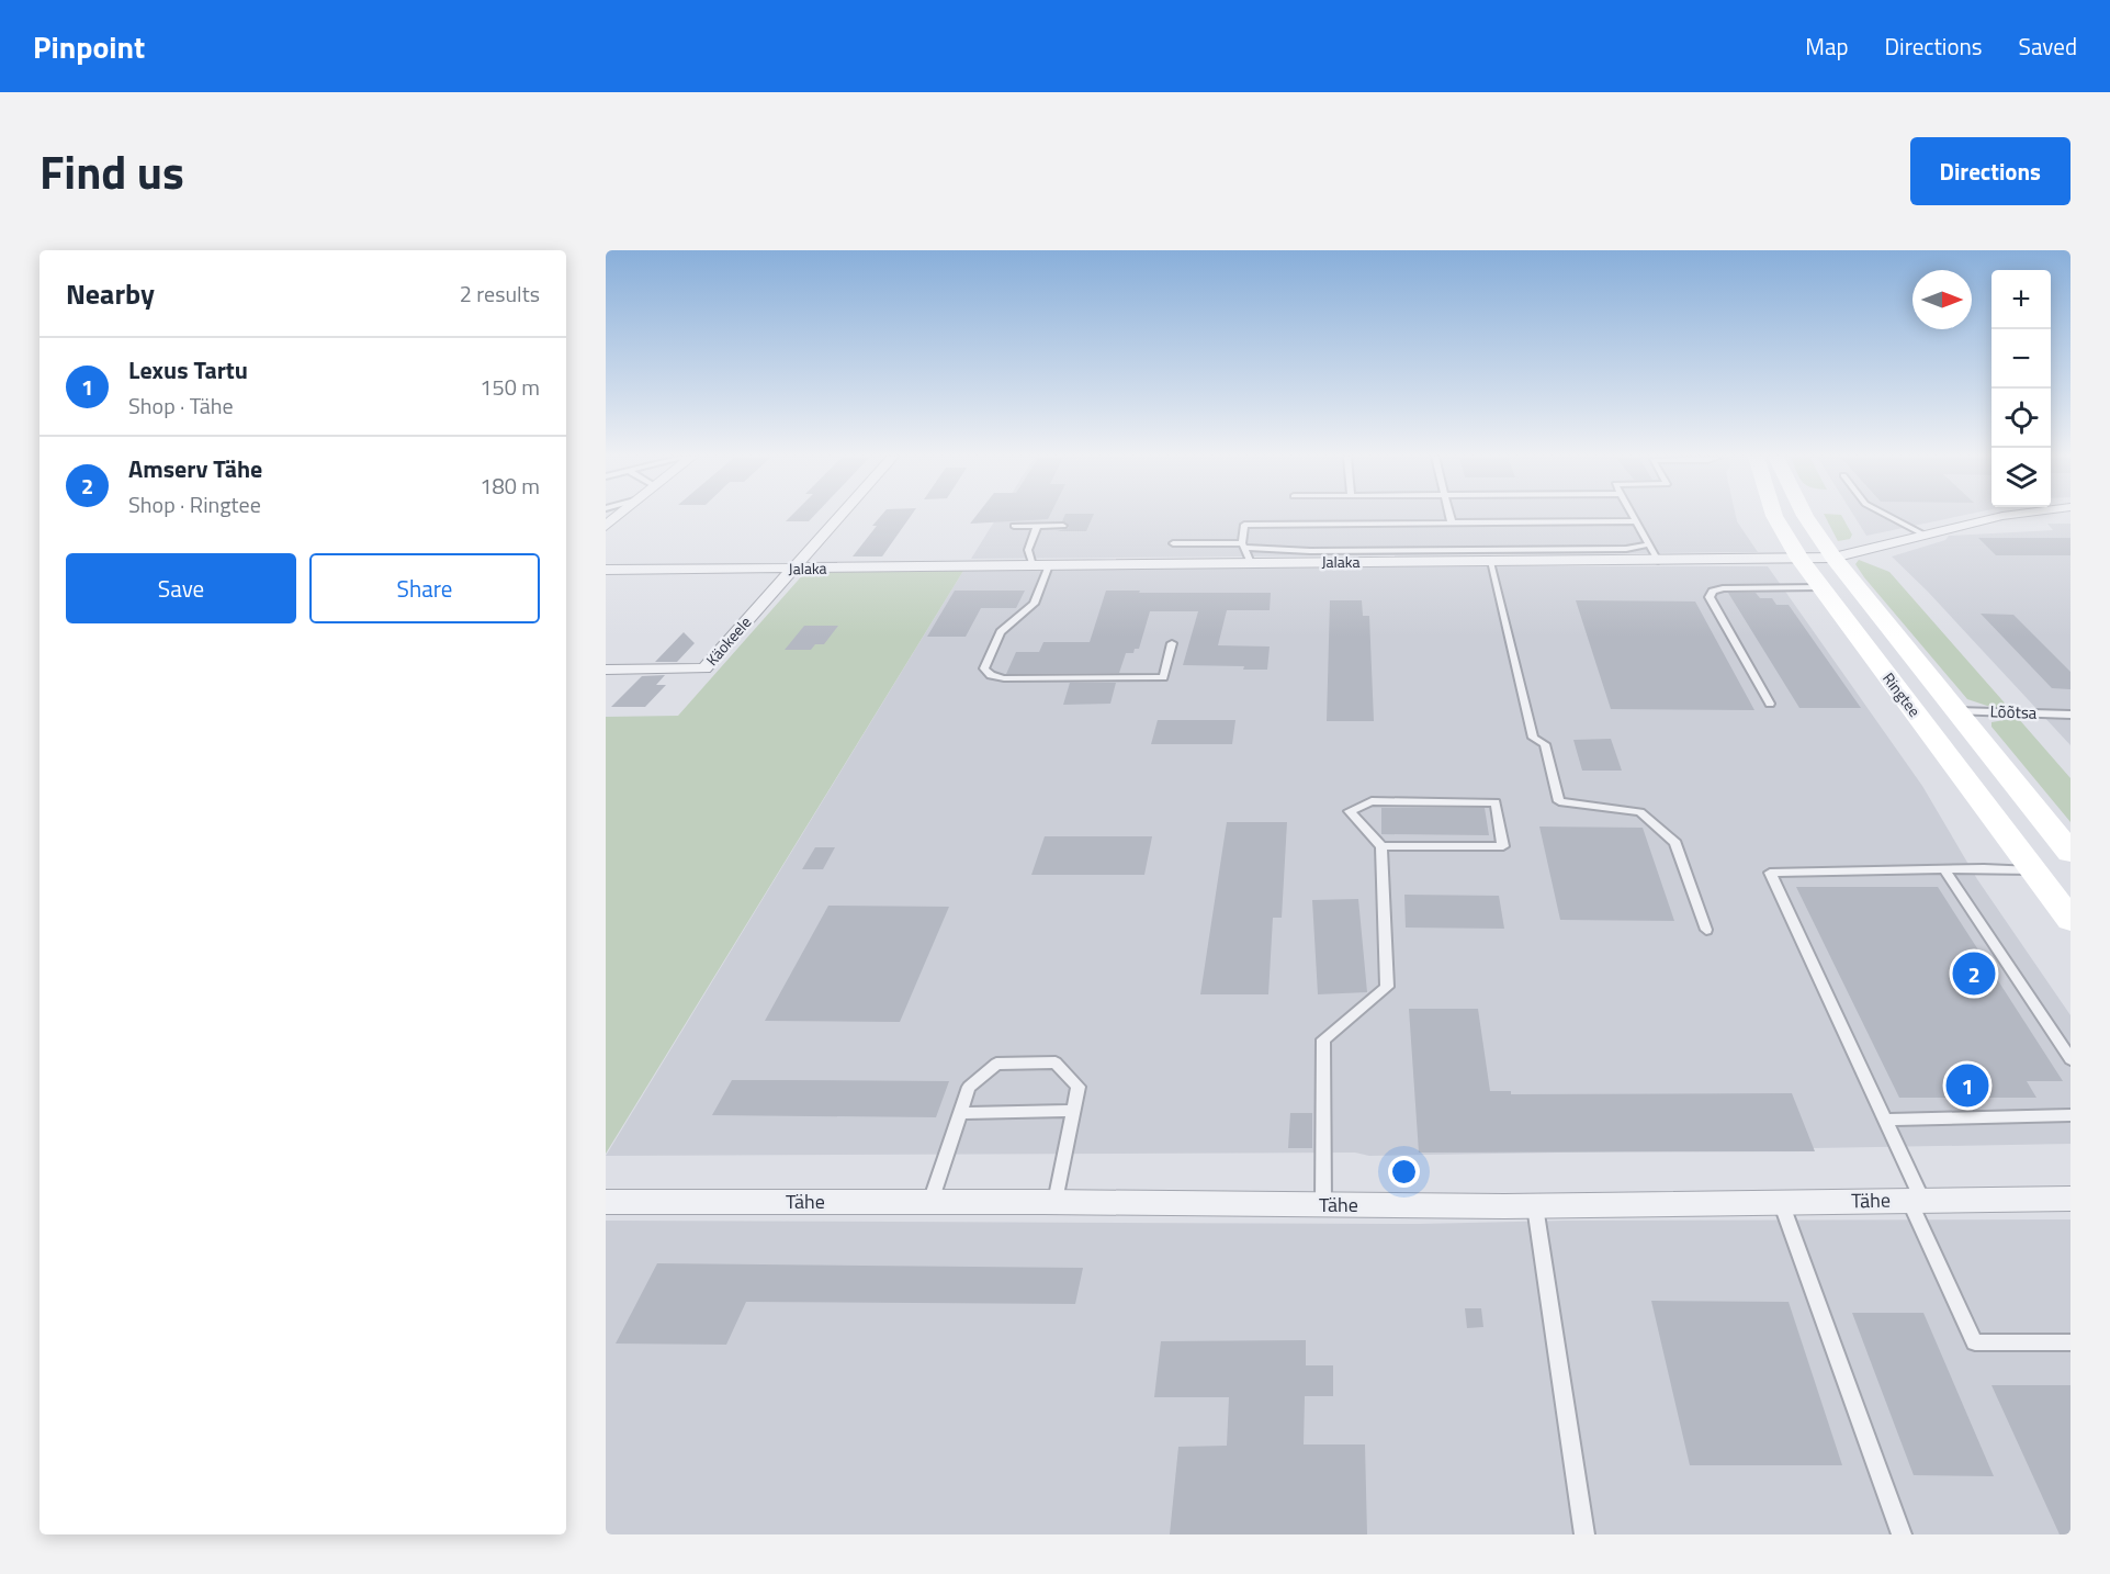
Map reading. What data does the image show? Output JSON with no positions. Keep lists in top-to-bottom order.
{
  "streets": {
    "main road": ["Ringtee"],
    "street": ["Jalaka", "Käokeele", "Tähe"],
    "lane": ["Lõõtsa"]
  },
  "crossings": [
    ["Jalaka", "Käokeele"],
    ["Jalaka", "Ringtee"],
    ["Ringtee", "Lõõtsa"]
  ],
  "north": "right",
  "page": {
    "header": "Pinpoint",
    "nav": ["Map", "Directions", "Saved"],
    "title": "Find us",
    "buttons": [
      "Directions",
      ["Save", "Share"]
    ],
    "heading": ["Nearby", "2 results"],
    "map_buttons": ["+", "−"],
    "list": [
      {
        "mark": "1",
        "name": "Lexus Tartu",
        "note": "Shop · Tähe",
        "value": "150 m"
      },
      {
        "mark": "2",
        "name": "Amserv Tähe",
        "note": "Shop · Ringtee",
        "value": "180 m"
      }
    ],
    "pins": ["2", "1"]
  }
}
